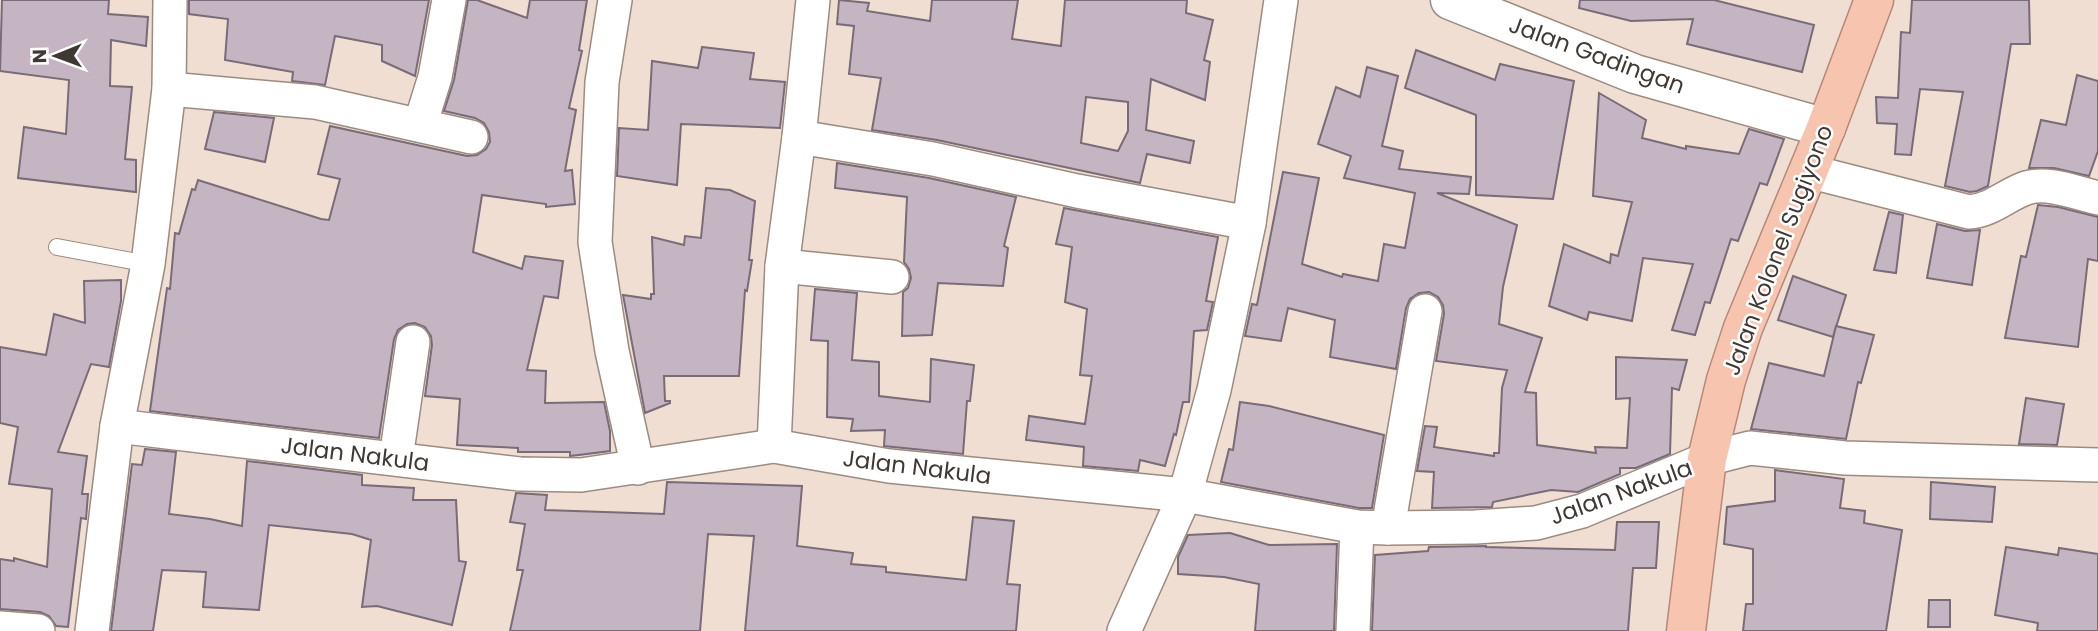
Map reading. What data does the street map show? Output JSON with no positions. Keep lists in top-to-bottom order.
{
  "streets": {
    "highway": ["Jalan Kolonel Sugiyono"],
    "street": ["Jalan Gadingan", "Jalan Nakula"]
  },
  "crossings": [
    ["Jalan Gadingan", "Jalan Kolonel Sugiyono"],
    ["Jalan Kolonel Sugiyono", "Jalan Nakula"]
  ],
  "north": "left"
}
